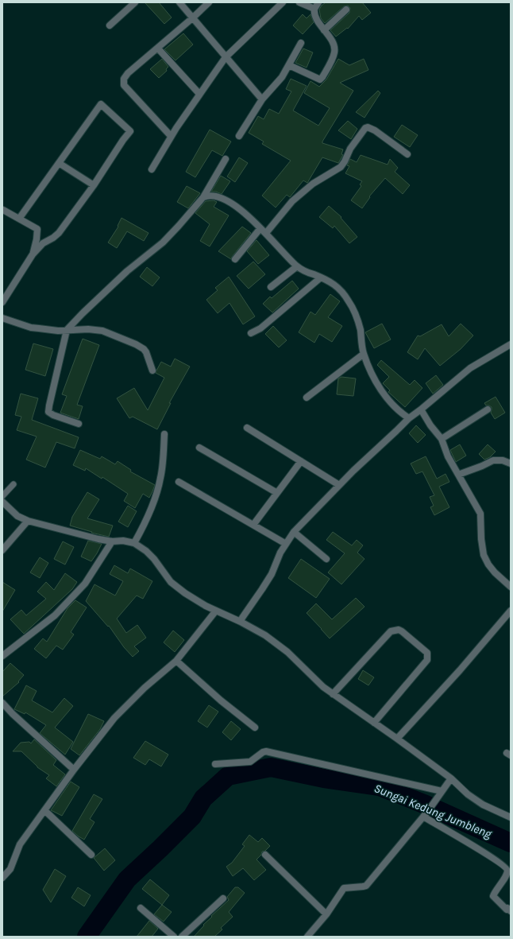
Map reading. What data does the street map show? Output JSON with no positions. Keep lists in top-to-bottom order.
{
  "water": ["Sungai Kedung Jumbleng"]
}
